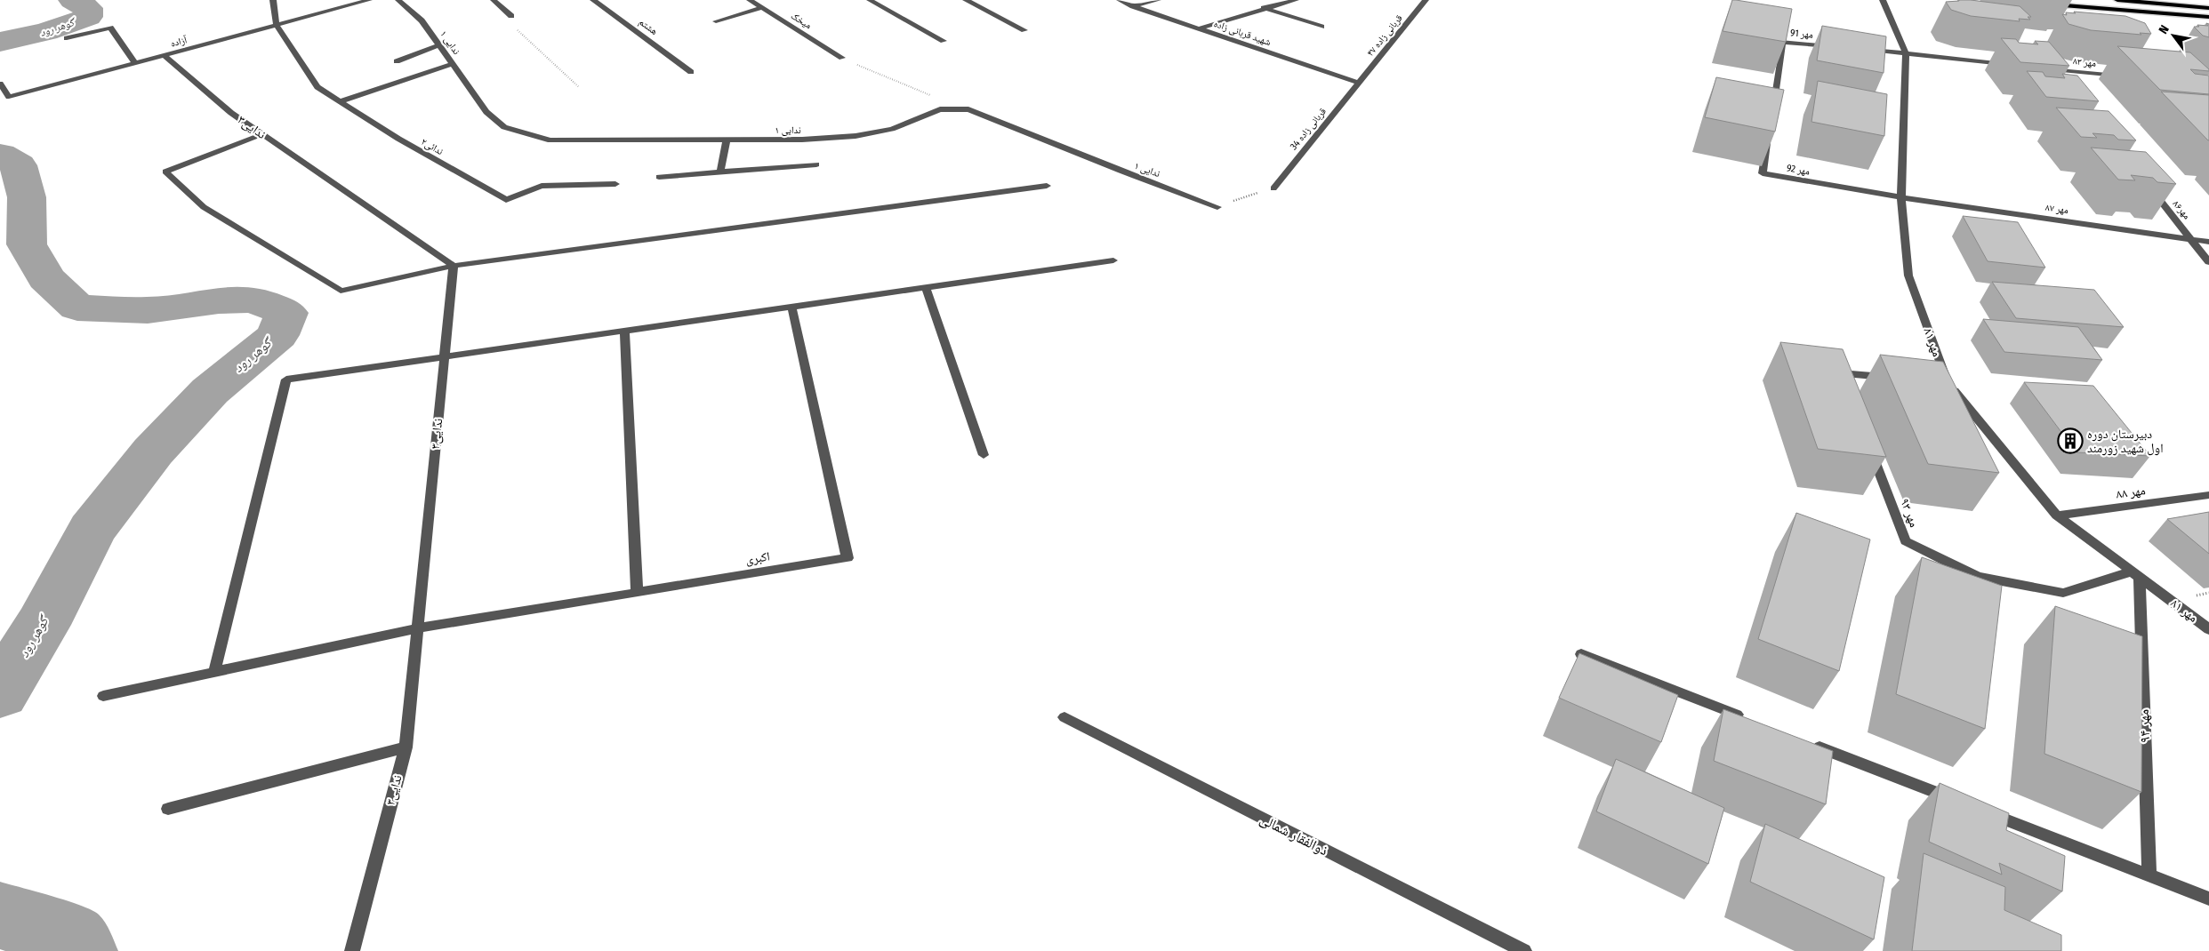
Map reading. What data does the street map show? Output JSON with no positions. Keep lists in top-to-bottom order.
{
  "streets": {
    "street": [
      "میخک",
      "هشتم",
      "شهید قربانی زاده",
      "مهر 91",
      "قربانی زاده ۴۷",
      "آزاده",
      "ندایی ۱",
      "مهر ۸۳",
      "ندایی۳",
      "قربانی زاده 34",
      "ندائی۲",
      "مهر 92",
      "مهر ۸۷",
      "مهر۸۶",
      "مهر ۸۱",
      "مهر ۸۸",
      "مهر ۹۳",
      "اکبری",
      "مهر ۹۴",
      "ذوالفقار شمالی"
    ]
  },
  "crossings": [
    ["شهید قربانی زاده", "قربانی زاده ۴۷"],
    ["شهید قربانی زاده", "قربانی زاده 34"],
    ["قربانی زاده ۴۷", "قربانی زاده 34"],
    ["آزاده", "ندایی۳"],
    ["آزاده", "ندائی۲"],
    ["ندایی۳", "اکبری"],
    ["مهر 92", "مهر ۸۷"],
    ["مهر 92", "مهر ۸۱"],
    ["مهر ۸۷", "مهر۸۶"],
    ["مهر ۸۷", "مهر ۸۱"],
    ["مهر ۸۱", "مهر ۸۸"],
    ["مهر ۸۱", "مهر ۹۳"],
    ["مهر ۸۱", "مهر ۹۴"],
    ["مهر ۹۳", "مهر ۹۴"]
  ],
  "water": ["گوهر رود"],
  "places": {
    "building": ["دبیرستان دوره اول شهید زورمند"]
  },
  "north": "top left"
}
